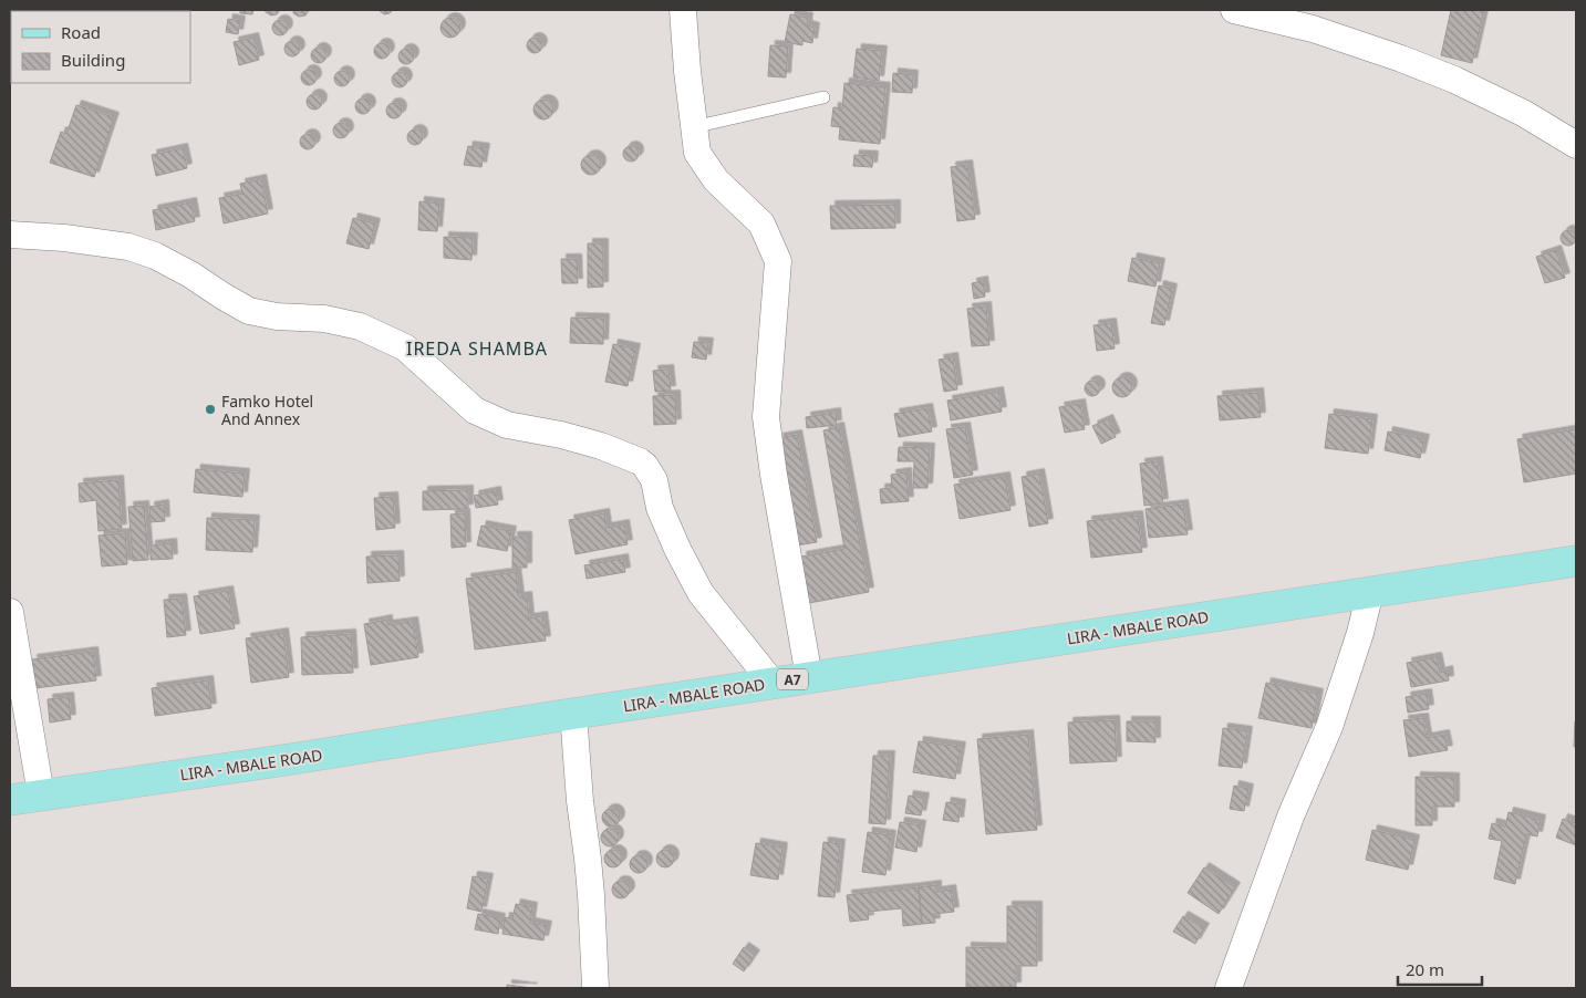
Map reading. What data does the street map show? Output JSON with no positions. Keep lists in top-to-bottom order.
{
  "streets": {
    "main road": ["LIRA - MBALE ROAD", "A7"]
  },
  "districts": ["IREDA SHAMBA"],
  "places": ["Famko Hotel And Annex"],
  "legend": ["Road", "Building"],
  "scale_bar": "20 m"
}
